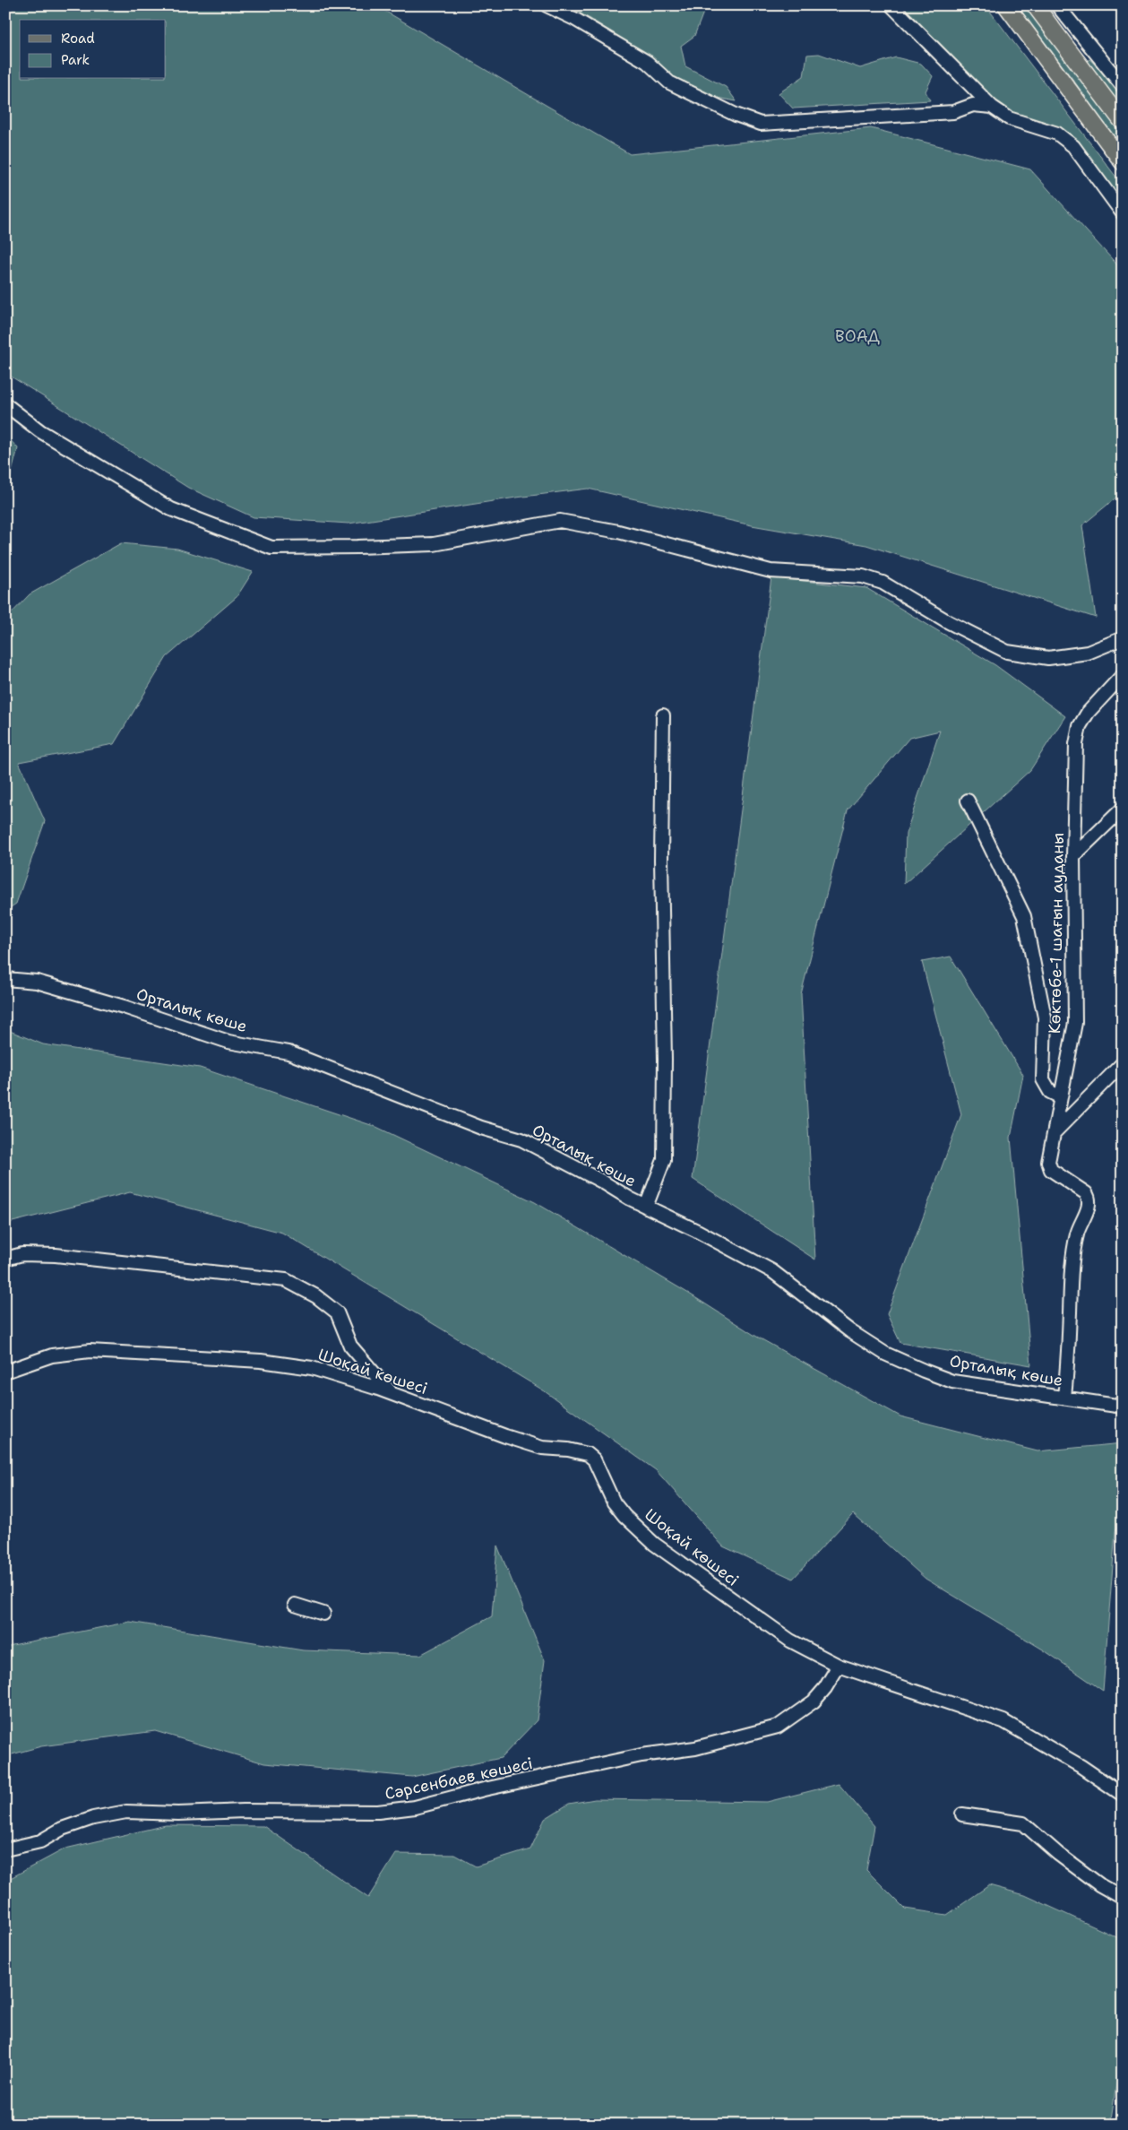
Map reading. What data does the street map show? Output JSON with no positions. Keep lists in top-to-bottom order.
{
  "streets": {
    "street": [
      "Көктөбе-1 шағын ауданы",
      "Орталық көше",
      "Шоқай көшесі",
      "Сәрсенбаев көшесі"
    ]
  },
  "crossings": [
    ["Көктөбе-1 шағын ауданы", "Орталық көше"],
    ["Шоқай көшесі", "Сәрсенбаев көшесі"]
  ],
  "parks": ["ВОАД"],
  "legend": ["Road", "Park"]
}
